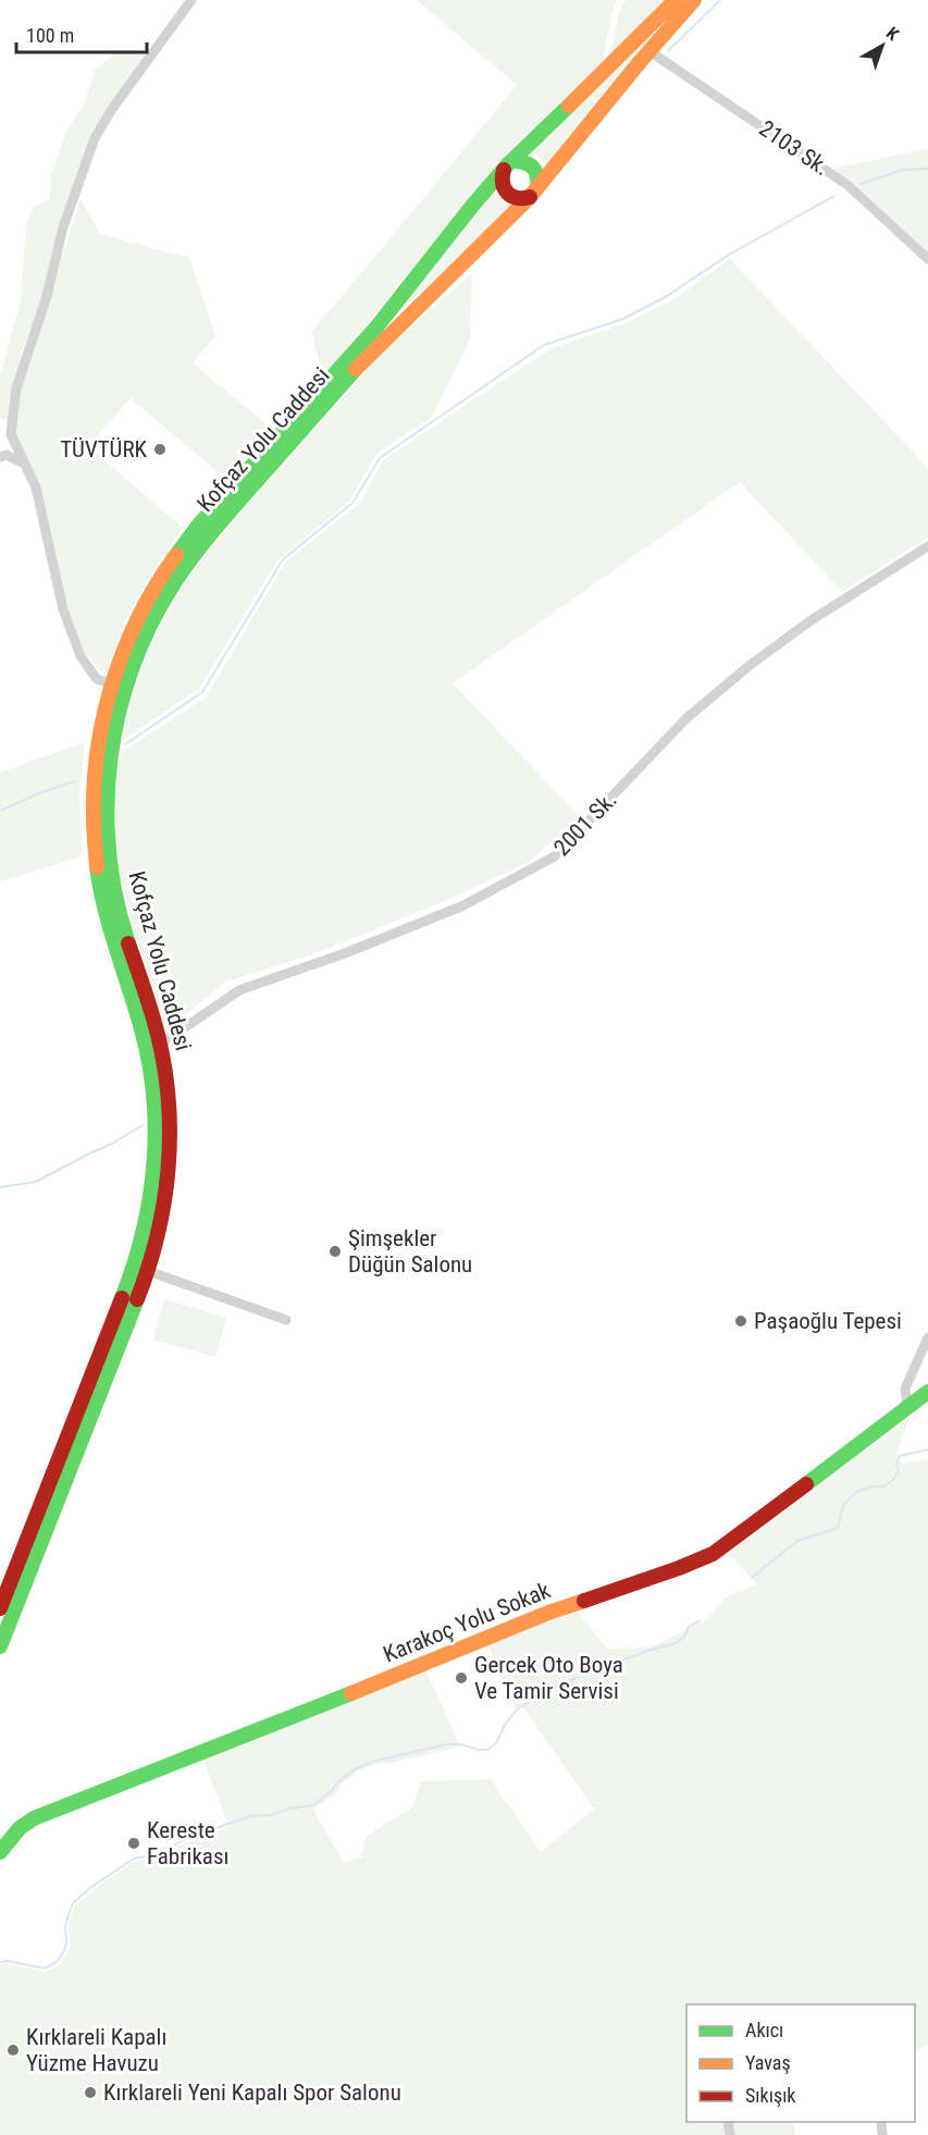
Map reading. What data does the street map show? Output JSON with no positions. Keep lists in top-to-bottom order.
{
  "streets": {
    "main road": ["Kofçaz Yolu Caddesi", "Karakoç Yolu Sokak"],
    "street": ["2103 Sk.", "2001 Sk."]
  },
  "crossings": [
    ["2103 Sk.", "Kofçaz Yolu Caddesi"],
    ["Kofçaz Yolu Caddesi", "2001 Sk."]
  ],
  "places": [
    "TÜVTÜRK",
    "Şimşekler Düğün Salonu",
    "Paşaoğlu Tepesi",
    "Gercek Oto Boya Ve Tamir Servisi",
    "Kereste Fabrikası",
    "Kırklareli Kapalı Yüzme Havuzu",
    "Kırklareli Yeni Kapalı Spor Salonu"
  ],
  "legend": ["Akıcı", "Yavaş", "Sıkışık"],
  "scale_bar": "100 m",
  "north": "top right"
}
